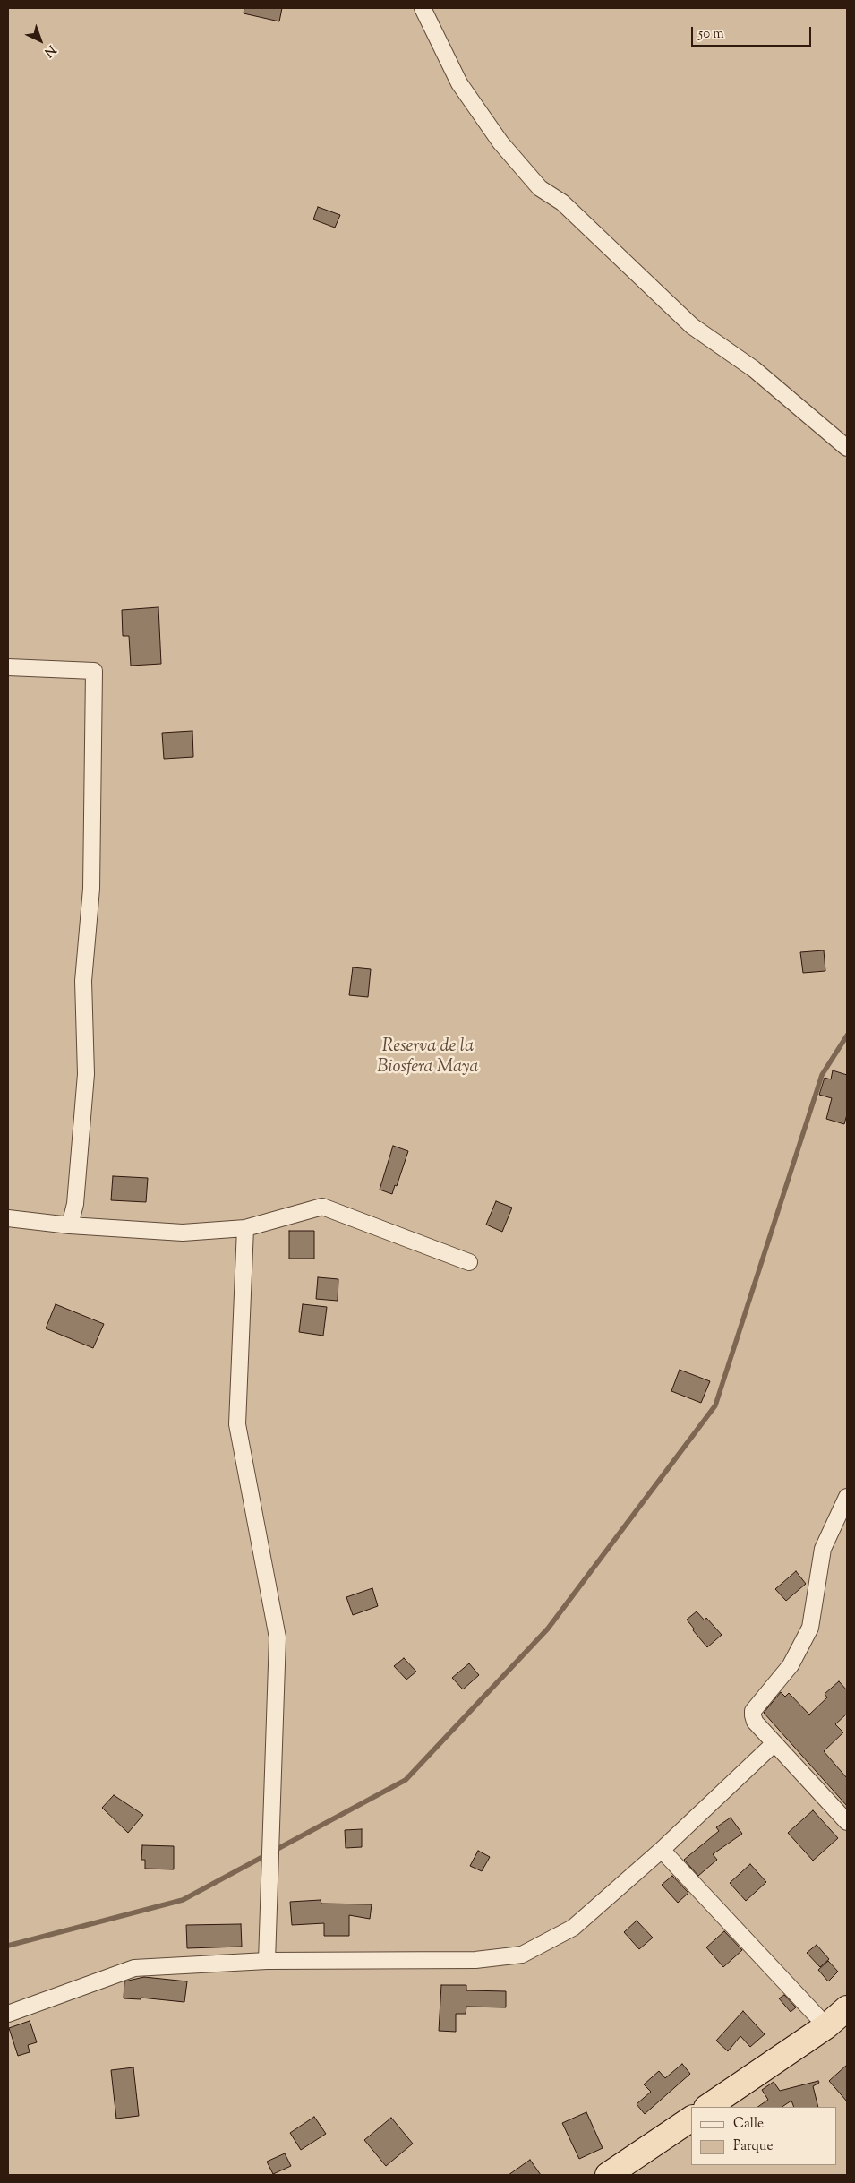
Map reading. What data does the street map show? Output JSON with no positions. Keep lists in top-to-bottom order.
{
  "parks": ["Reserva de la Biosfera Maya"],
  "legend": ["Calle", "Parque"],
  "scale_bar": "50 m",
  "north": "bottom right"
}
